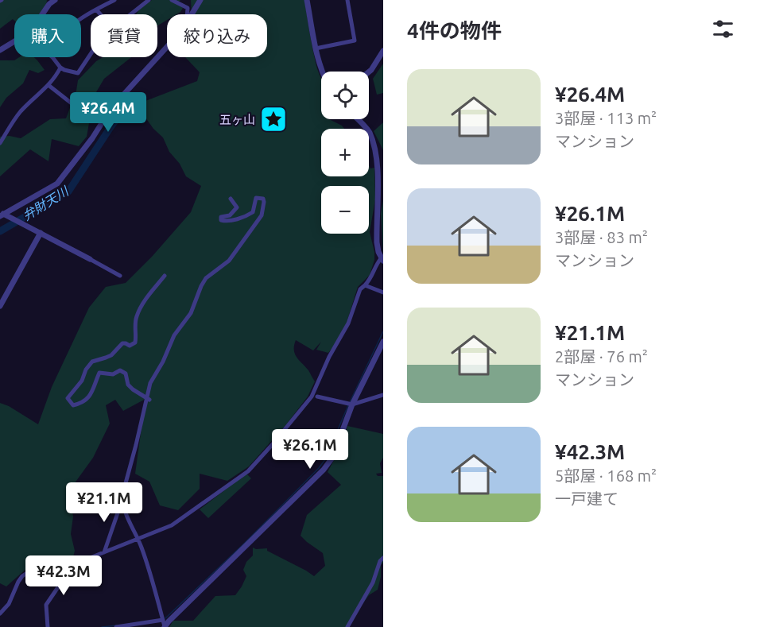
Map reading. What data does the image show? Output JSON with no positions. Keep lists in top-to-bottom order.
{
  "water": ["弁財天川"],
  "places": {
    "place": ["五ヶ山"]
  },
  "page": {
    "heading": "4件の物件",
    "chip": ["購入", "賃貸", "絞り込み"],
    "list": [
      {
        "name": "¥26.4M",
        "note": "3部屋 · 113 m² · マンション"
      },
      {
        "name": "¥26.1M",
        "note": "3部屋 · 83 m² · マンション"
      },
      {
        "name": "¥21.1M",
        "note": "2部屋 · 76 m² · マンション"
      },
      {
        "name": "¥42.3M",
        "note": "5部屋 · 168 m² · 一戸建て"
      }
    ],
    "map_buttons": ["+", "−"],
    "price": [
      "¥26.4M",
      "¥26.1M",
      "¥21.1M",
      "¥42.3M"
    ]
  }
}
